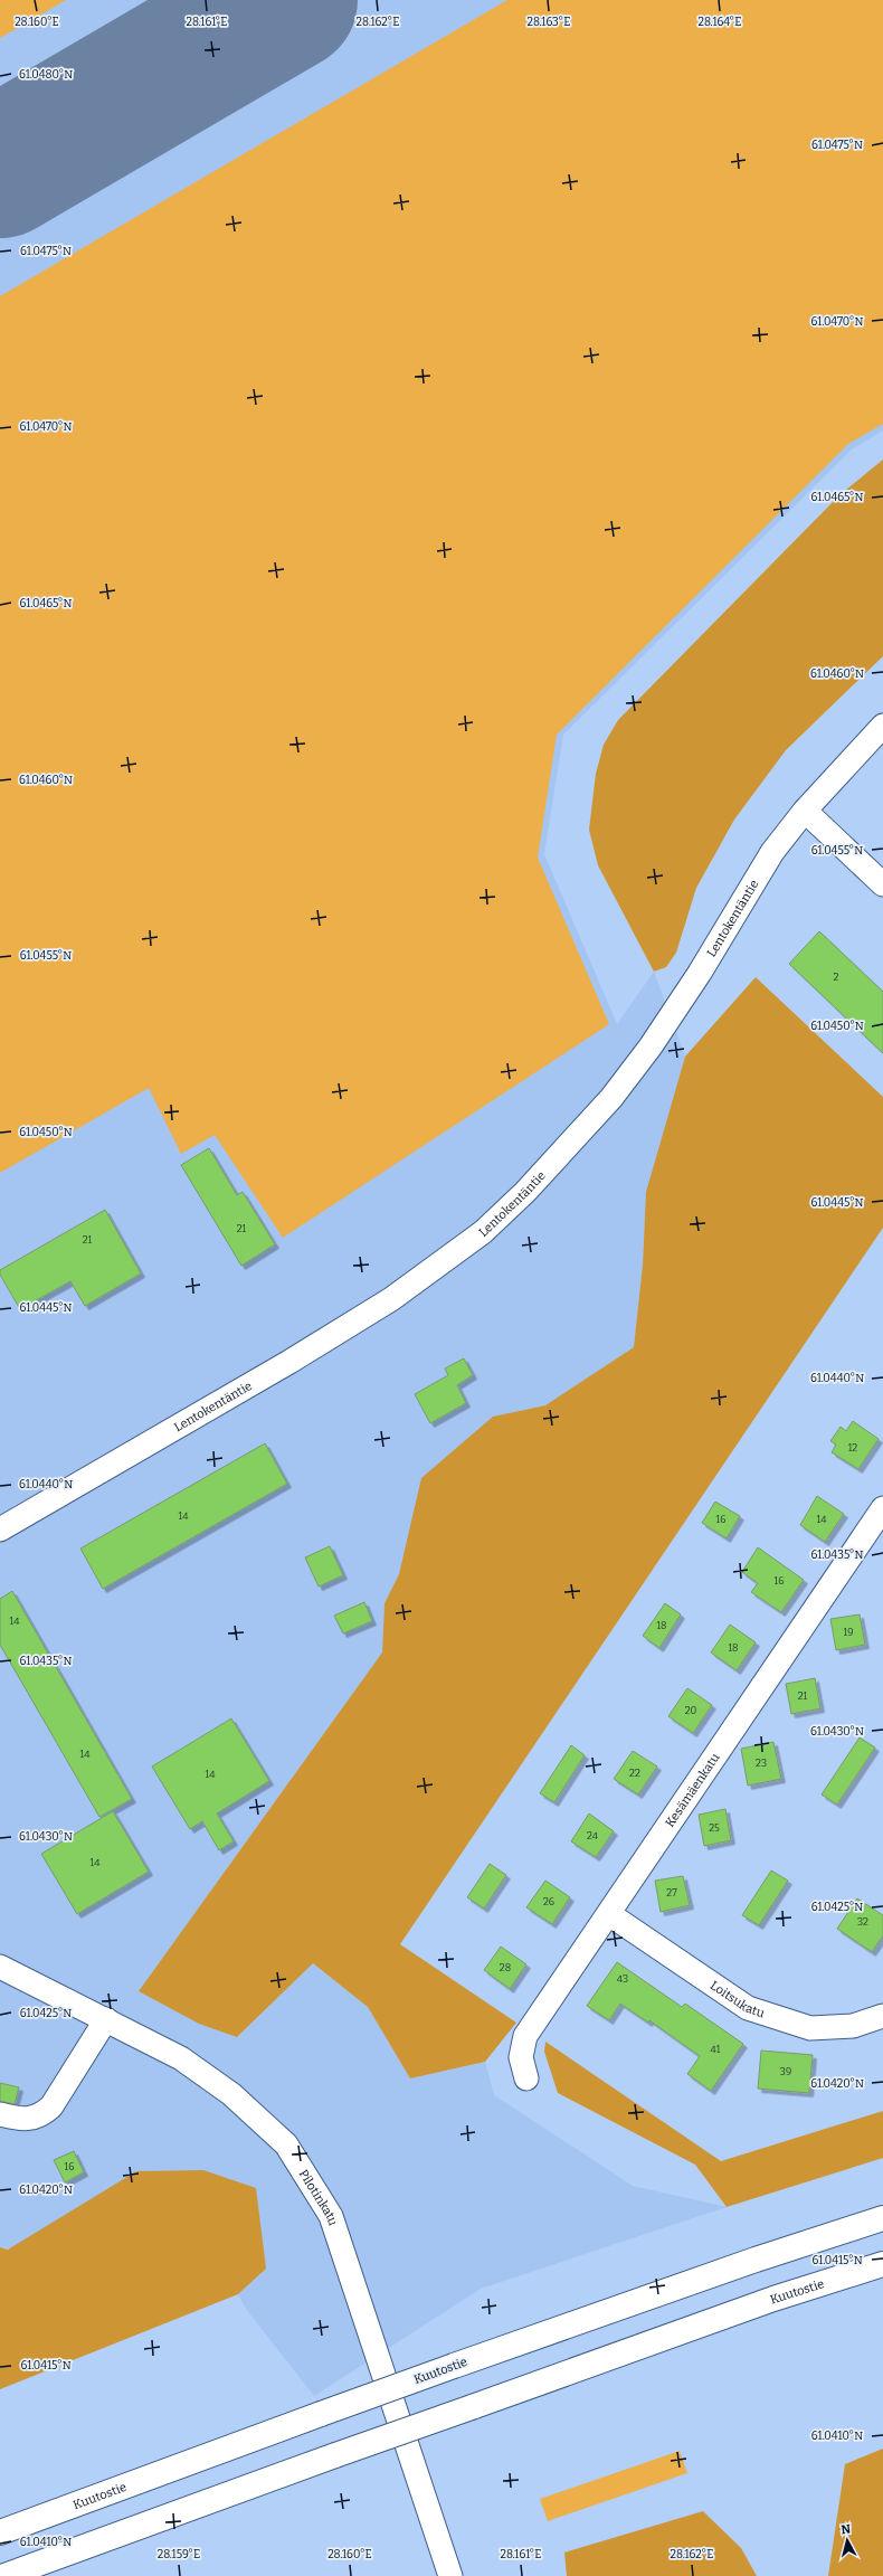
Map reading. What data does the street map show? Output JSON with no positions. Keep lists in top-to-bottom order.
{
  "streets": {
    "highway": ["Kuutostie"],
    "street": [
      "Lentokentäntie",
      "Kesämäenkatu",
      "Loitsukatu",
      "Pilotinkatu"
    ]
  },
  "crossings": [
    ["Kesämäenkatu", "Loitsukatu"]
  ],
  "house_numbers": [
    "2",
    "21",
    "21",
    "12",
    "14",
    "16",
    "14",
    "16",
    "14",
    "18",
    "19",
    "18",
    "21",
    "20",
    "14",
    "23",
    "22",
    "14",
    "25",
    "24",
    "14",
    "27",
    "26",
    "32",
    "28",
    "43",
    "41",
    "39",
    "16"
  ],
  "north": "top",
  "coordinates": [
    "28.160°E",
    "28.161°E",
    "28.162°E",
    "28.163°E",
    "28.164°E",
    "61.0480°N",
    "61.0475°N",
    "61.0470°N",
    "61.0465°N",
    "61.0460°N",
    "61.0455°N",
    "61.0450°N",
    "61.0445°N",
    "61.0440°N",
    "61.0435°N",
    "61.0430°N",
    "61.0425°N",
    "61.0420°N",
    "61.0415°N",
    "61.0410°N",
    "28.159°E"
  ]
}
